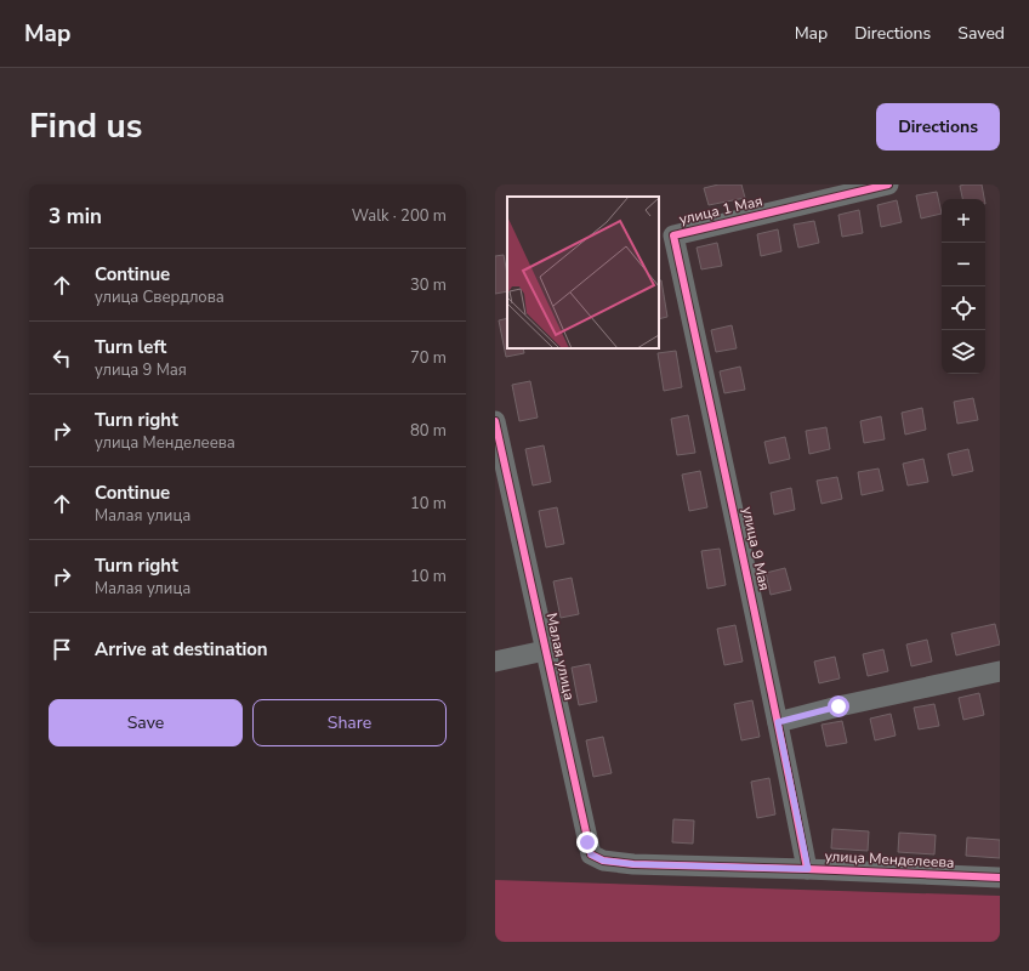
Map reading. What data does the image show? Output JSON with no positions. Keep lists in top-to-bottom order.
{
  "streets": {
    "street": [
      "улица 1 Мая",
      "улица 9 Мая",
      "Малая улица",
      "улица Менделеева"
    ]
  },
  "crossings": [
    ["улица 1 Мая", "улица 9 Мая"],
    ["улица 9 Мая", "улица Менделеева"],
    ["Малая улица", "улица Менделеева"]
  ],
  "page": {
    "header": "Map",
    "nav": ["Map", "Directions", "Saved"],
    "title": "Find us",
    "buttons": [
      "Directions",
      ["Save", "Share"]
    ],
    "heading": ["3 min", "Walk · 200 m"],
    "map_buttons": ["+", "−"],
    "list": [
      ["Continue", "улица Свердлова", "30 m"],
      ["Turn left", "улица 9 Мая", "70 m"],
      ["Turn right", "улица Менделеева", "80 m"],
      ["Continue", "Малая улица", "10 m"],
      ["Turn right", "Малая улица", "10 m"],
      "Arrive at destination"
    ]
  }
}
